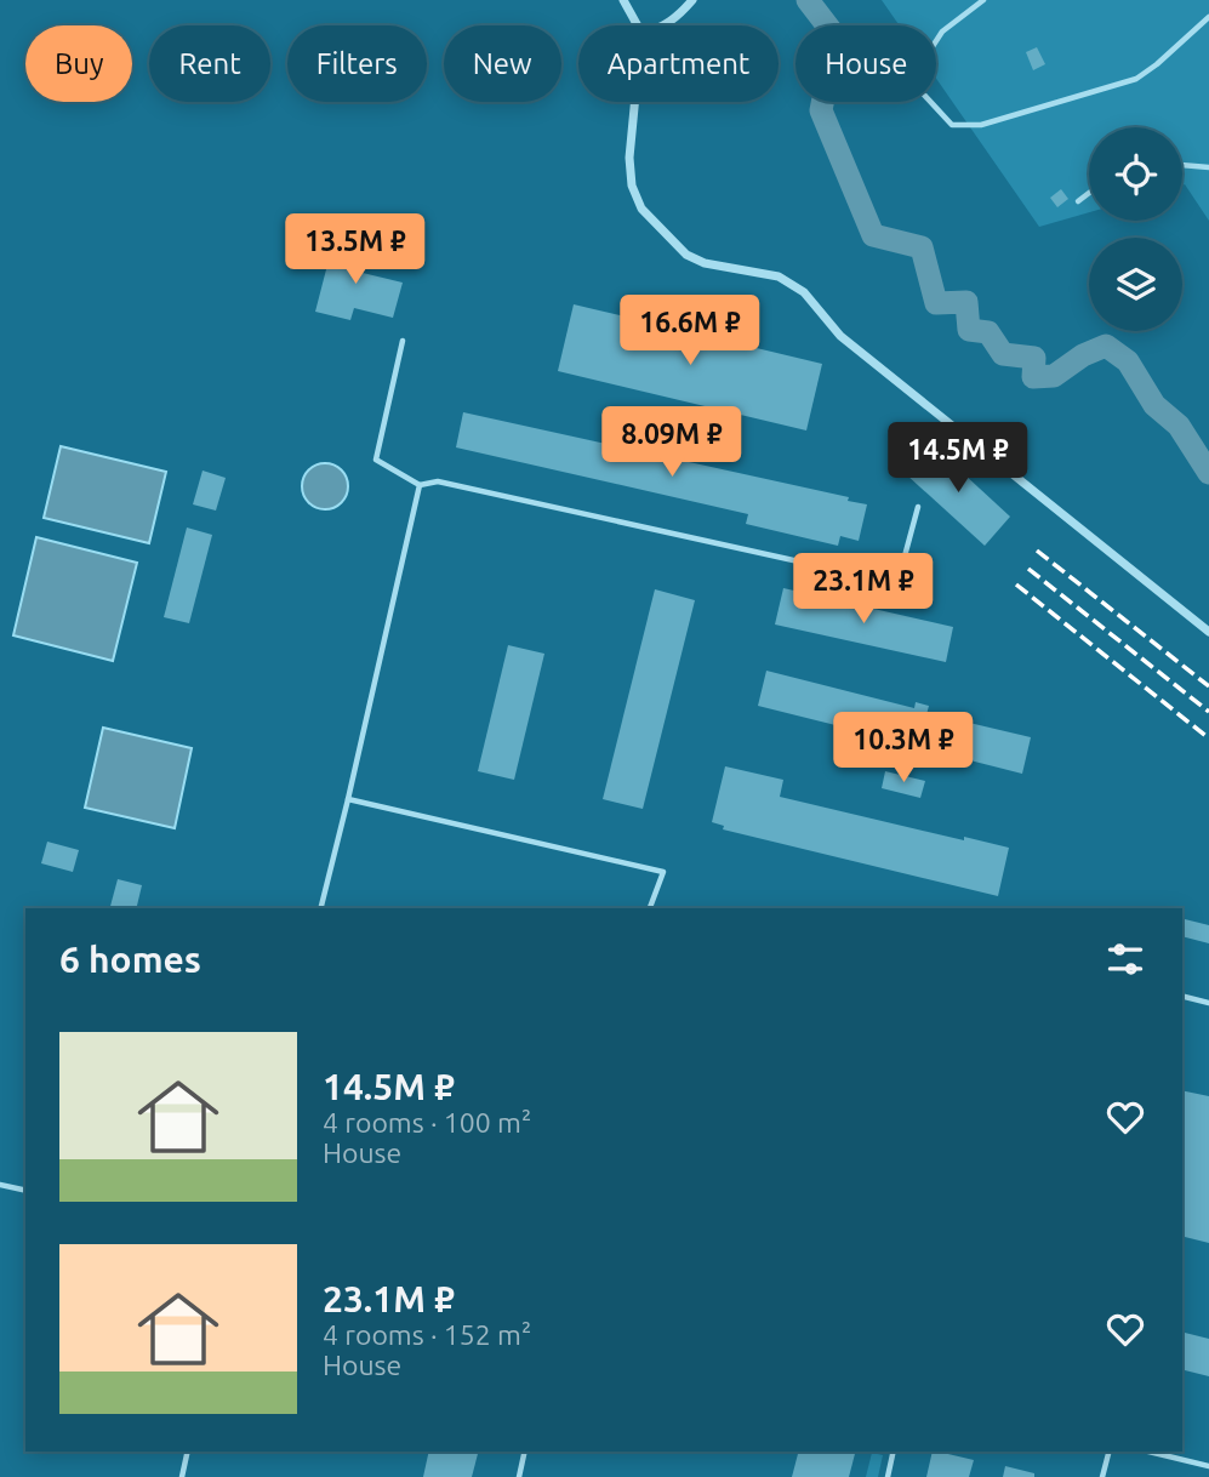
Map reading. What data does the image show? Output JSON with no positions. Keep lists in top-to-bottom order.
{
  "page": {
    "chip": [
      "Buy",
      "Rent",
      "Filters",
      "New",
      "Apartment",
      "House"
    ],
    "price": [
      "13.5M ₽",
      "16.6M ₽",
      "8.09M ₽",
      "14.5M ₽",
      "23.1M ₽",
      "10.3M ₽"
    ],
    "heading": "6 homes",
    "list": [
      {
        "name": "14.5M ₽",
        "note": "4 rooms · 100 m² · House"
      },
      {
        "name": "23.1M ₽",
        "note": "4 rooms · 152 m² · House"
      }
    ]
  }
}
